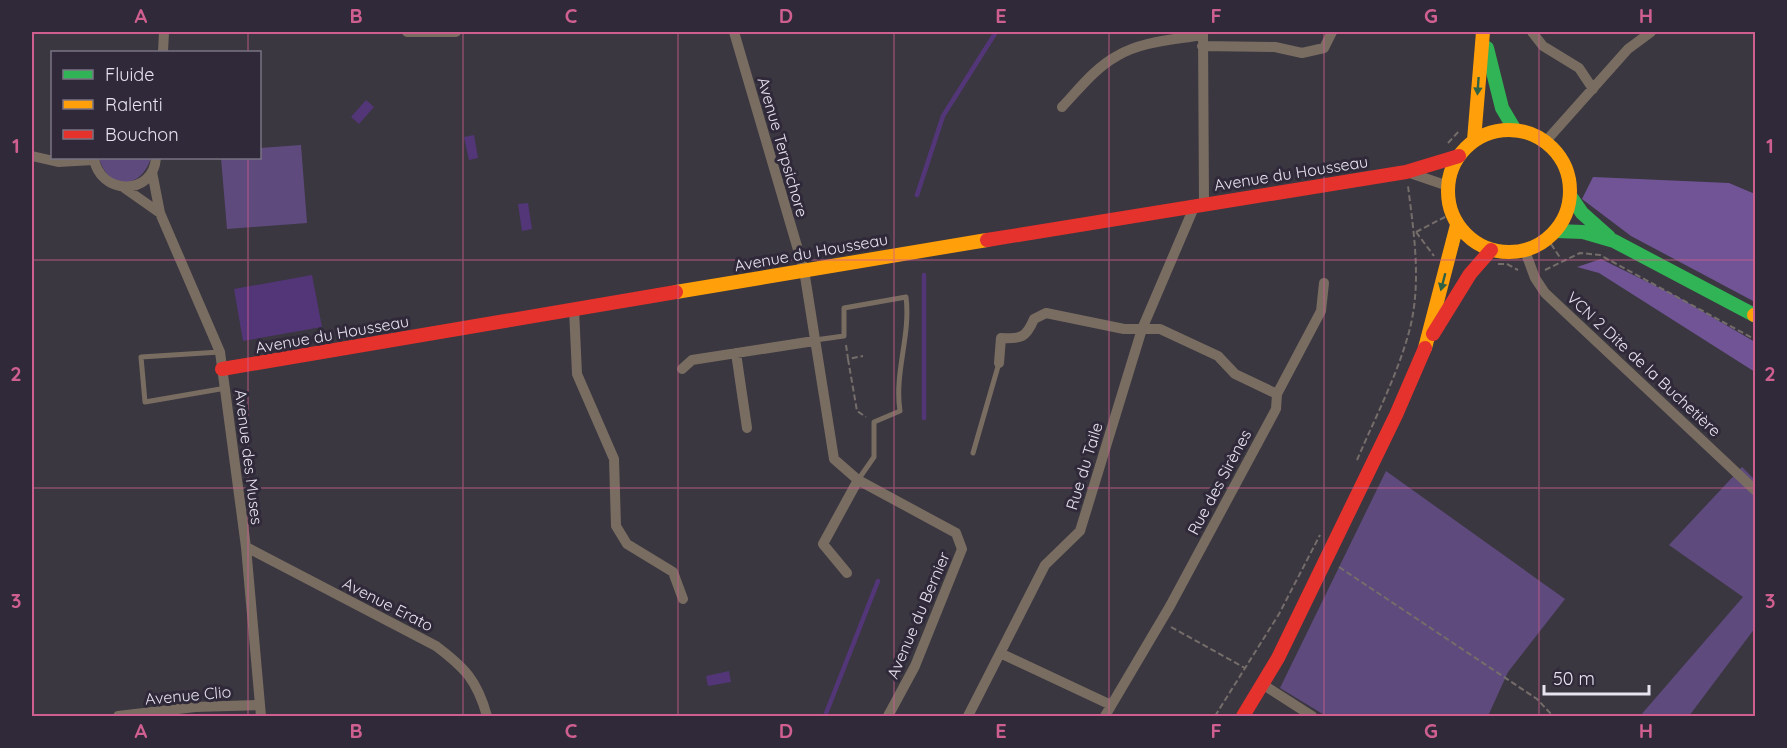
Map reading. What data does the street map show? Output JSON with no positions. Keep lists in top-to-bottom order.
{
  "streets": {
    "main road": ["Avenue du Housseau"],
    "street": [
      "Avenue Terpsichore",
      "VCN 2 Dite de la Buchetière",
      "Avenue des Muses",
      "Rue du Taile",
      "Rue des Sirènes",
      "Avenue Erato",
      "Avenue du Bernier",
      "Avenue Clio"
    ]
  },
  "crossings": [
    ["Avenue Terpsichore", "Avenue du Housseau"],
    ["Avenue Terpsichore", "Avenue du Bernier"],
    ["Avenue du Housseau", "VCN 2 Dite de la Buchetière"],
    ["Avenue du Housseau", "Avenue des Muses"],
    ["Avenue du Housseau", "Rue du Taile"],
    ["Avenue du Housseau", "Avenue du Bernier"],
    ["Avenue des Muses", "Avenue Erato"],
    ["Avenue des Muses", "Avenue Clio"]
  ],
  "legend": ["Fluide", "Ralenti", "Bouchon"],
  "scale_bar": "50 m",
  "grid": {
    "columns": [
      "A",
      "B",
      "C",
      "D",
      "E",
      "F",
      "G",
      "H"
    ],
    "rows": ["1", "2", "3"]
  }
}
